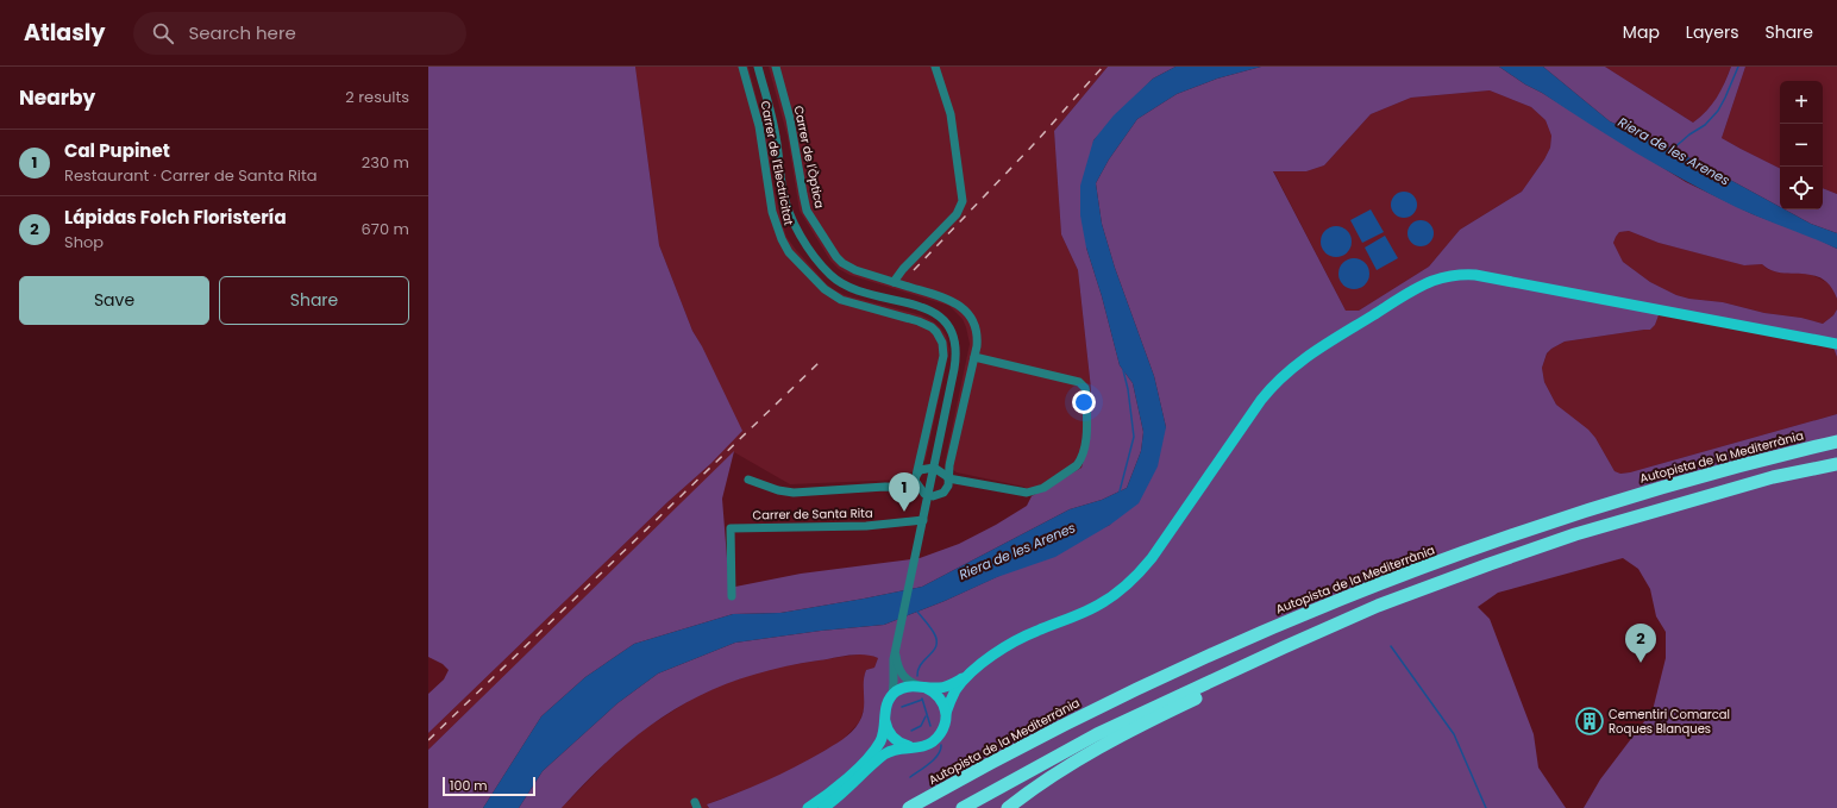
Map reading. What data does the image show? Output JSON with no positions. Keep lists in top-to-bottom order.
{
  "streets": {
    "highway": ["Autopista de la Mediterrània"],
    "street": ["Carrer de l'Òptica", "Carrer de l'Electricitat", "Carrer de Santa Rita"]
  },
  "crossings": [
    ["Carrer de l'Òptica", "Carrer de l'Electricitat"]
  ],
  "water": ["Riera de les Arenes"],
  "places": {
    "building": ["Cementiri Comarcal Roques Blanques"]
  },
  "scale_bar": "100 m",
  "page": {
    "header": "Atlasly",
    "search": "Search here",
    "nav": ["Map", "Layers", "Share"],
    "heading": ["Nearby", "2 results"],
    "map_buttons": ["+", "−"],
    "list": [
      {
        "mark": "1",
        "name": "Cal Pupinet",
        "note": "Restaurant · Carrer de Santa Rita",
        "value": "230 m"
      },
      {
        "mark": "2",
        "name": "Lápidas Folch Floristería",
        "note": "Shop",
        "value": "670 m"
      }
    ],
    "buttons": ["Save", "Share"],
    "pins": ["1", "2"],
    "scale": "100 m"
  }
}
